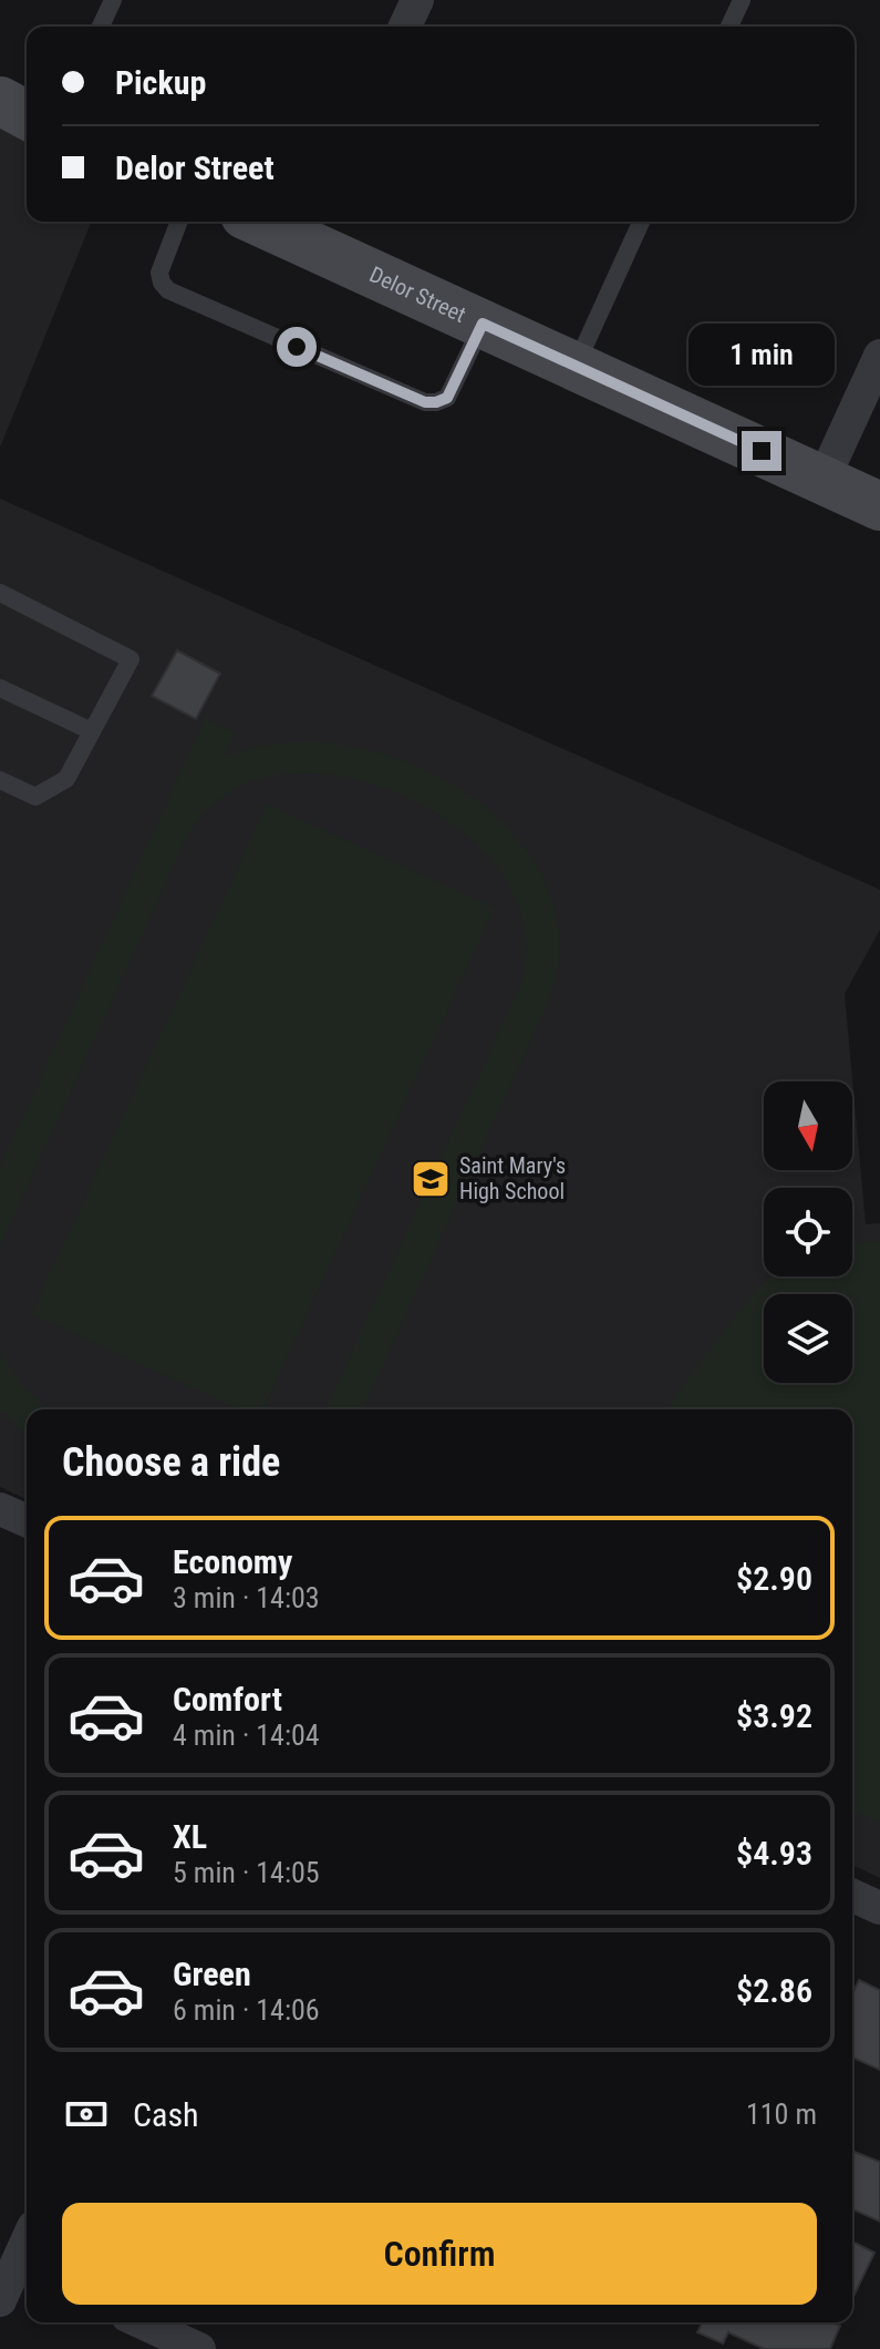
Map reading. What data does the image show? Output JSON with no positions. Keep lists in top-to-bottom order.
{
  "streets": {
    "street": ["Delor Street"]
  },
  "places": {
    "school or university": ["Saint Mary's High School"]
  },
  "north": "bottom",
  "page": {
    "banner": ["Pickup", "Delor Street"],
    "bubble": "1 min",
    "heading": "Choose a ride",
    "list": [
      {
        "name": "Economy",
        "note": "3 min · 14:03",
        "value": "$2.90"
      },
      {
        "name": "Comfort",
        "note": "4 min · 14:04",
        "value": "$3.92"
      },
      {
        "name": "XL",
        "note": "5 min · 14:05",
        "value": "$4.93"
      },
      {
        "name": "Green",
        "note": "6 min · 14:06",
        "value": "$2.86"
      }
    ],
    "pay": ["Cash", "110 m"],
    "buttons": "Confirm"
  }
}
